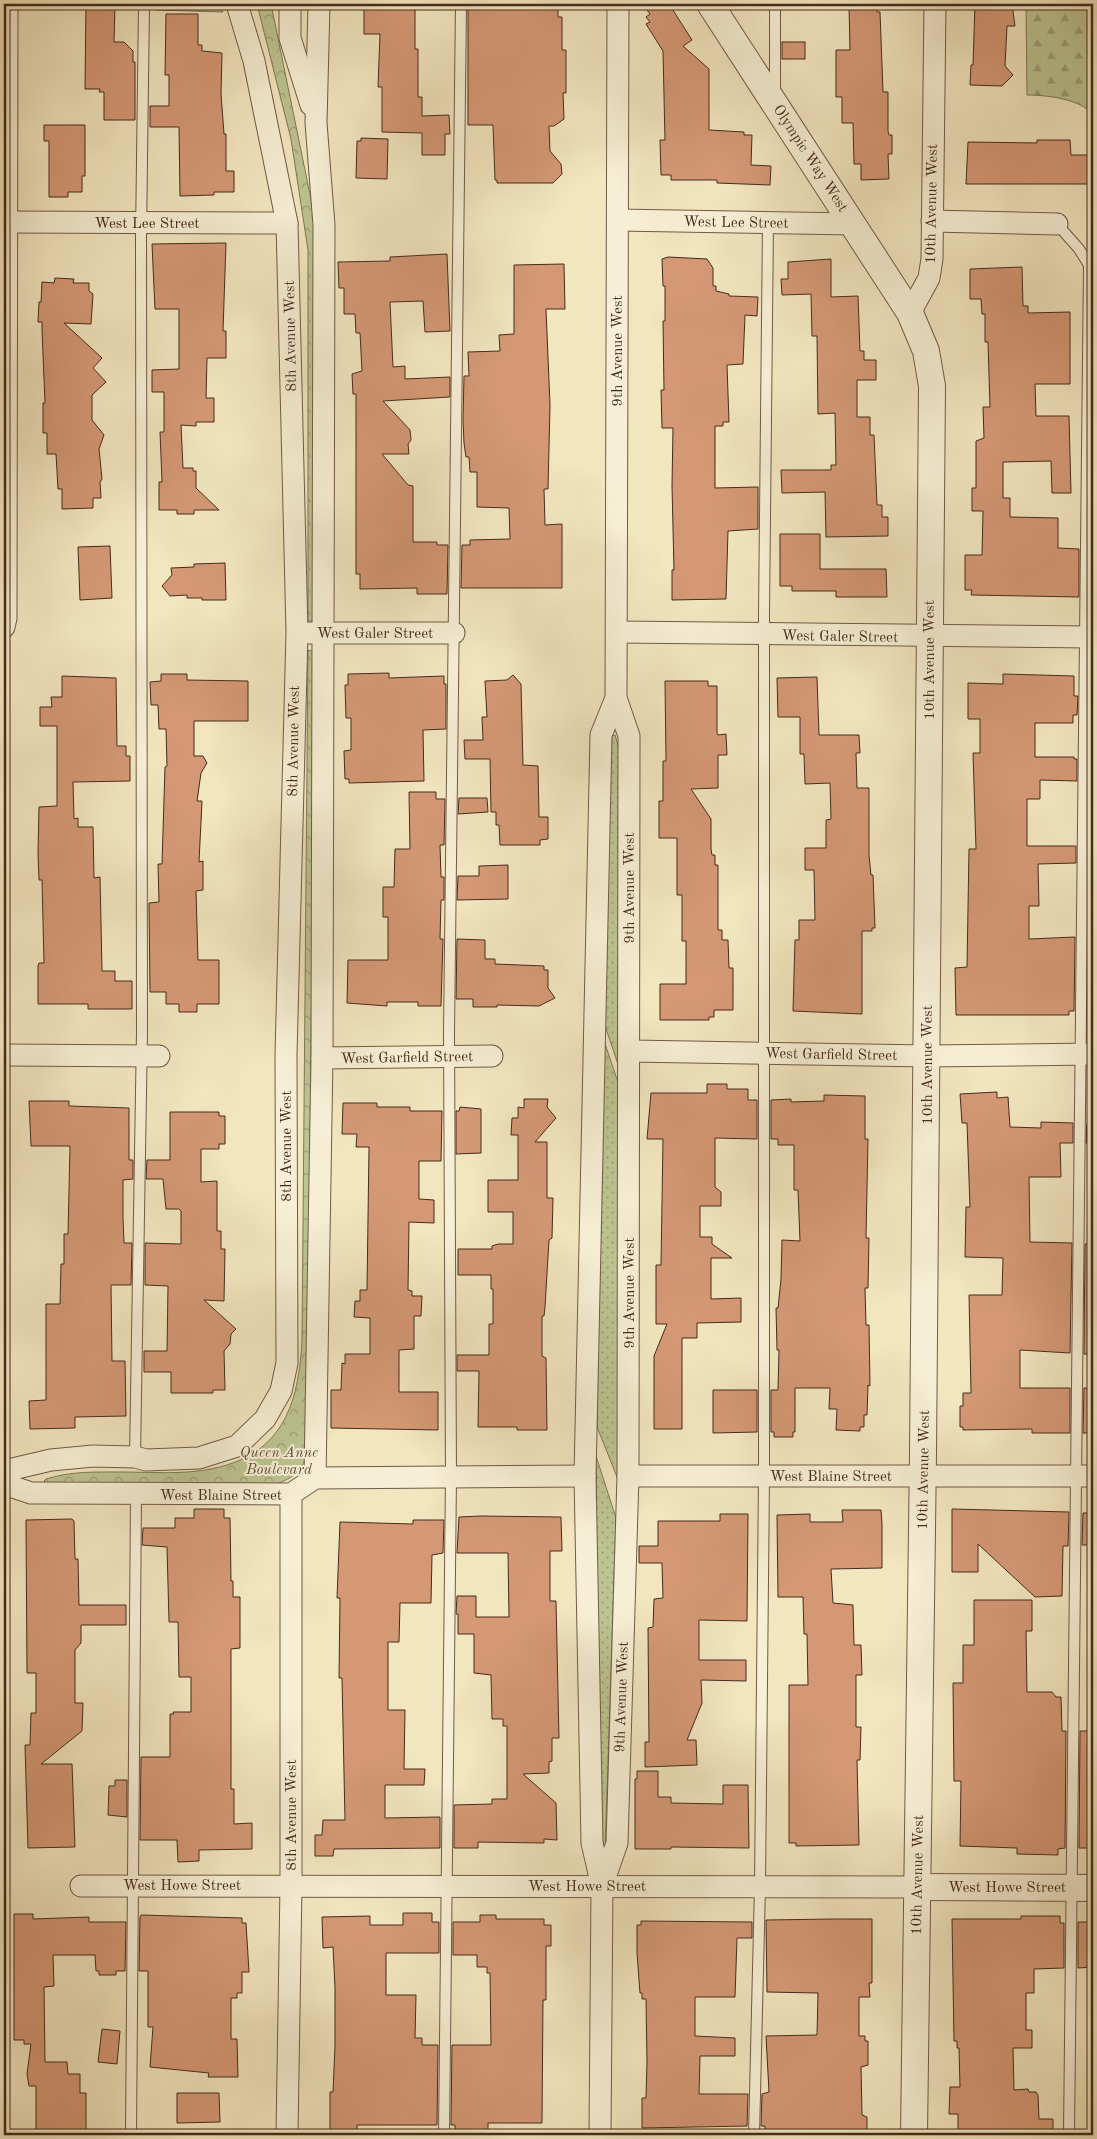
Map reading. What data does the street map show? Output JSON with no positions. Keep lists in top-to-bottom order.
{
  "streets": {
    "street": [
      "Olympic Way West",
      "10th Avenue West",
      "West Lee Street",
      "8th Avenue West",
      "9th Avenue West",
      "West Galer Street",
      "West Garfield Street",
      "West Blaine Street",
      "West Howe Street"
    ]
  },
  "crossings": [
    ["Olympic Way West", "10th Avenue West"],
    ["Olympic Way West", "West Lee Street"],
    ["10th Avenue West", "West Galer Street"],
    ["10th Avenue West", "West Garfield Street"],
    ["10th Avenue West", "West Blaine Street"],
    ["10th Avenue West", "West Howe Street"],
    ["West Lee Street", "8th Avenue West"],
    ["West Lee Street", "9th Avenue West"],
    ["8th Avenue West", "West Galer Street"],
    ["8th Avenue West", "West Garfield Street"],
    ["8th Avenue West", "West Blaine Street"],
    ["8th Avenue West", "West Howe Street"],
    ["9th Avenue West", "West Galer Street"],
    ["9th Avenue West", "West Garfield Street"],
    ["9th Avenue West", "West Blaine Street"],
    ["9th Avenue West", "West Howe Street"]
  ],
  "parks": ["Queen Anne Boulevard"]
}
